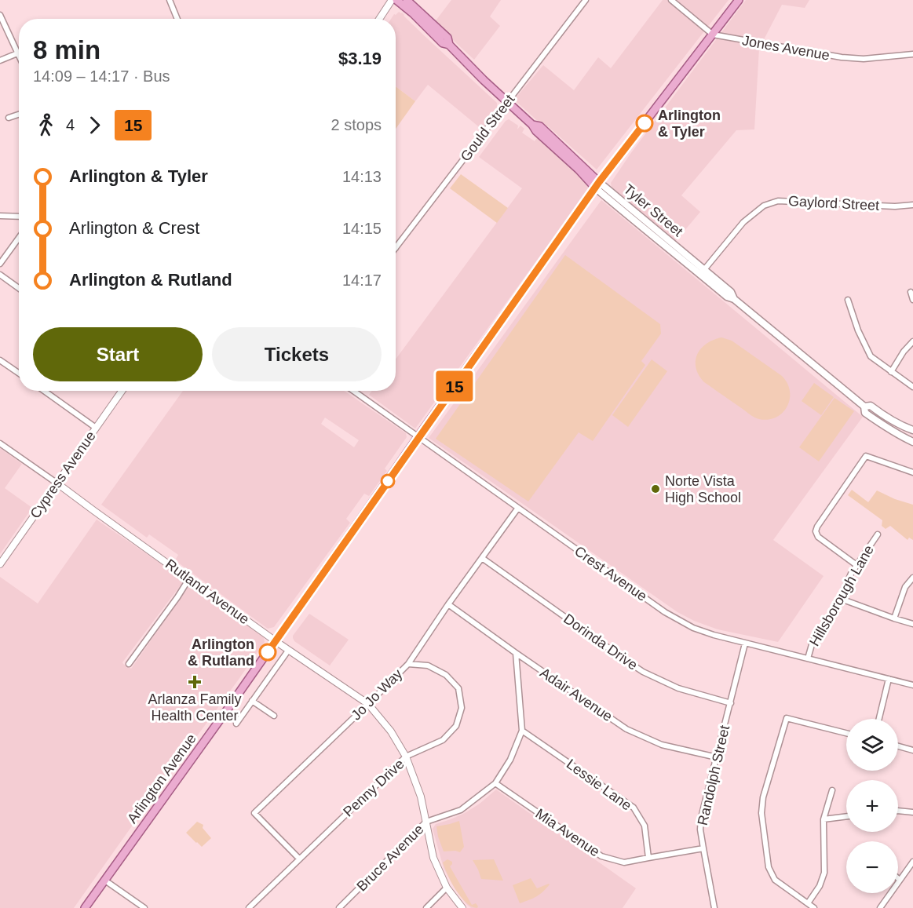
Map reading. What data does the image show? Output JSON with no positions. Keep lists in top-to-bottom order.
{
  "streets": {
    "main road": ["Tyler Street", "Arlington Avenue"],
    "street": [
      "Jones Avenue",
      "Gould Street",
      "Gaylord Street",
      "Cypress Avenue",
      "Crest Avenue",
      "Rutland Avenue",
      "Hillsborough Lane",
      "Dorinda Drive",
      "Jo Jo Way",
      "Adair Avenue",
      "Randolph Street",
      "Lessie Lane",
      "Penny Drive",
      "Mia Avenue",
      "Bruce Avenue"
    ]
  },
  "crossings": [
    ["Jones Avenue", "Arlington Avenue"],
    ["Gould Street", "Tyler Street"],
    ["Gaylord Street", "Tyler Street"],
    ["Tyler Street", "Arlington Avenue"],
    ["Cypress Avenue", "Rutland Avenue"],
    ["Crest Avenue", "Hillsborough Lane"],
    ["Crest Avenue", "Jo Jo Way"],
    ["Crest Avenue", "Randolph Street"],
    ["Crest Avenue", "Arlington Avenue"],
    ["Rutland Avenue", "Jo Jo Way"],
    ["Rutland Avenue", "Arlington Avenue"],
    ["Rutland Avenue", "Penny Drive"],
    ["Rutland Avenue", "Bruce Avenue"],
    ["Dorinda Drive", "Jo Jo Way"],
    ["Dorinda Drive", "Randolph Street"],
    ["Jo Jo Way", "Adair Avenue"],
    ["Jo Jo Way", "Penny Drive"],
    ["Adair Avenue", "Randolph Street"],
    ["Adair Avenue", "Bruce Avenue"],
    ["Randolph Street", "Mia Avenue"],
    ["Lessie Lane", "Mia Avenue"],
    ["Lessie Lane", "Bruce Avenue"],
    ["Mia Avenue", "Bruce Avenue"]
  ],
  "places": {
    "other": ["Arlington & Tyler", "Norte Vista High School", "Arlington & Rutland"],
    "health": ["Arlanza Family Health Center"]
  },
  "lines": ["bus line 15"],
  "page": {
    "on_map": "15",
    "heading": ["8 min", "14:09 – 14:17 · Bus", "$3.19"],
    "legs": ["4", "15", "2 stops"],
    "list": [
      {
        "name": "Arlington & Tyler",
        "value": "14:13"
      },
      {
        "name": "Arlington & Crest",
        "value": "14:15"
      },
      {
        "name": "Arlington & Rutland",
        "value": "14:17"
      }
    ],
    "buttons": ["Start", "Tickets"],
    "map_buttons": ["+", "−"]
  }
}
